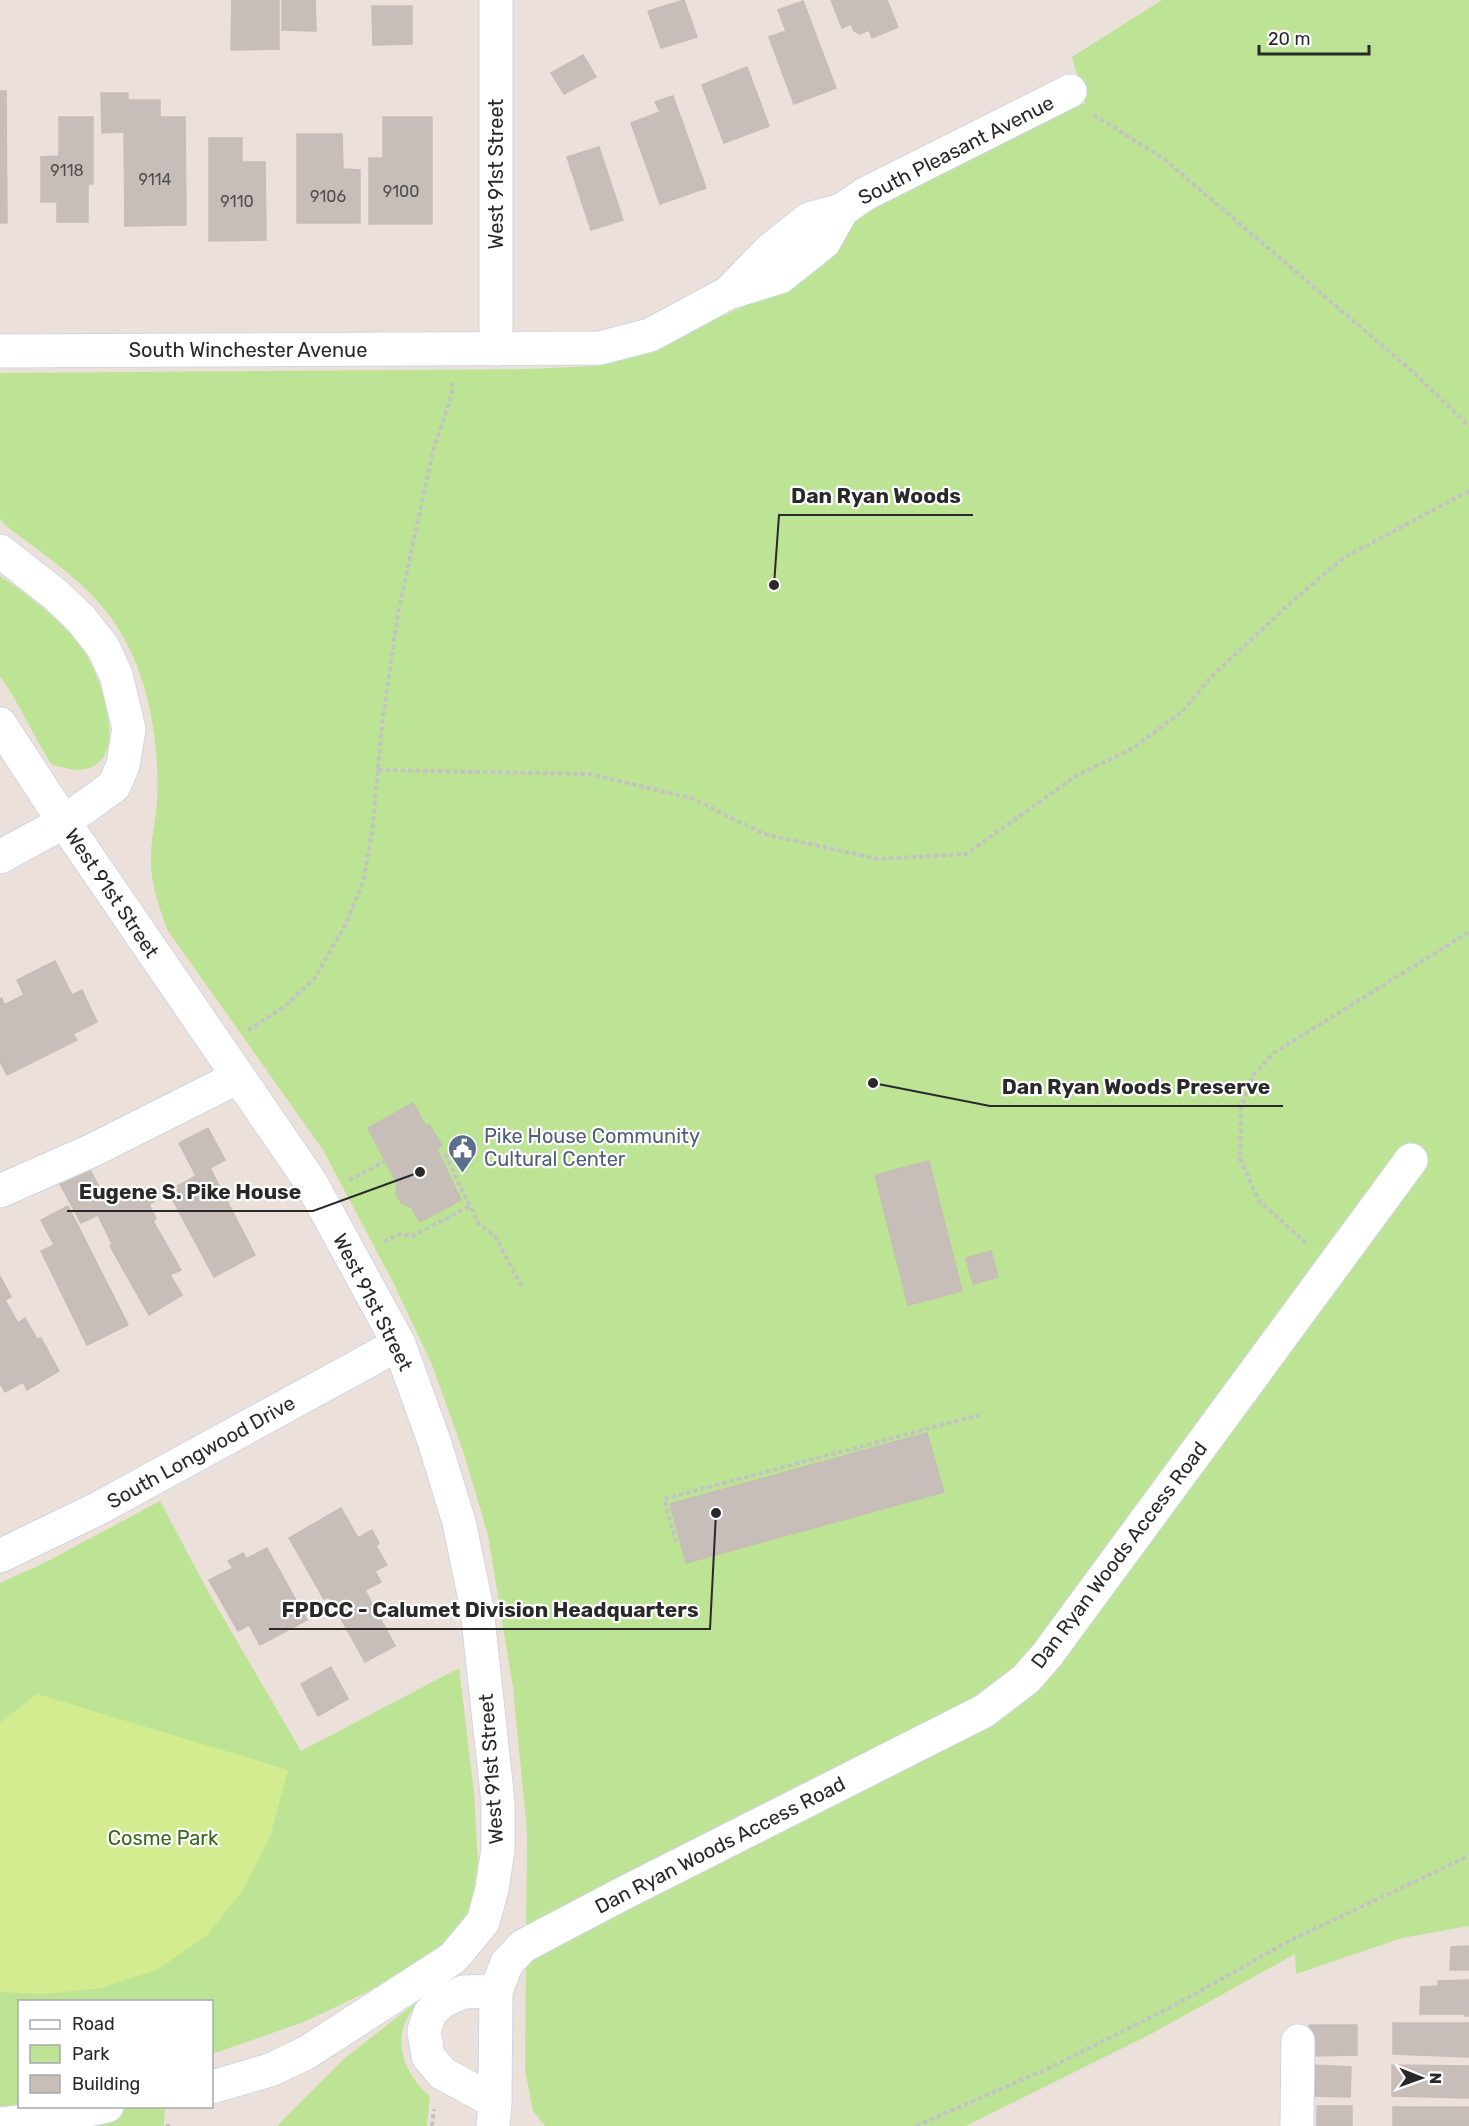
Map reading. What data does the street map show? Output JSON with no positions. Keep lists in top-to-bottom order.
{
  "streets": {
    "street": [
      "South Pleasant Avenue",
      "West 91st Street",
      "South Winchester Avenue",
      "South Longwood Drive",
      "Dan Ryan Woods Access Road"
    ]
  },
  "crossings": [
    ["South Pleasant Avenue", "West 91st Street"],
    ["South Pleasant Avenue", "South Winchester Avenue"],
    ["West 91st Street", "South Winchester Avenue"],
    ["West 91st Street", "South Longwood Drive"]
  ],
  "parks": ["Cosme Park"],
  "places": {
    "other": [
      "Dan Ryan Woods",
      "Dan Ryan Woods Preserve",
      "Eugene S. Pike House",
      "FPDCC - Calumet Division Headquarters"
    ],
    "public building": ["Pike House Community Cultural Center"]
  },
  "house_numbers": [
    "9118",
    "9114",
    "9100",
    "9106",
    "9110"
  ],
  "legend": ["Road", "Park", "Building"],
  "scale_bar": "20 m",
  "north": "right"
}
